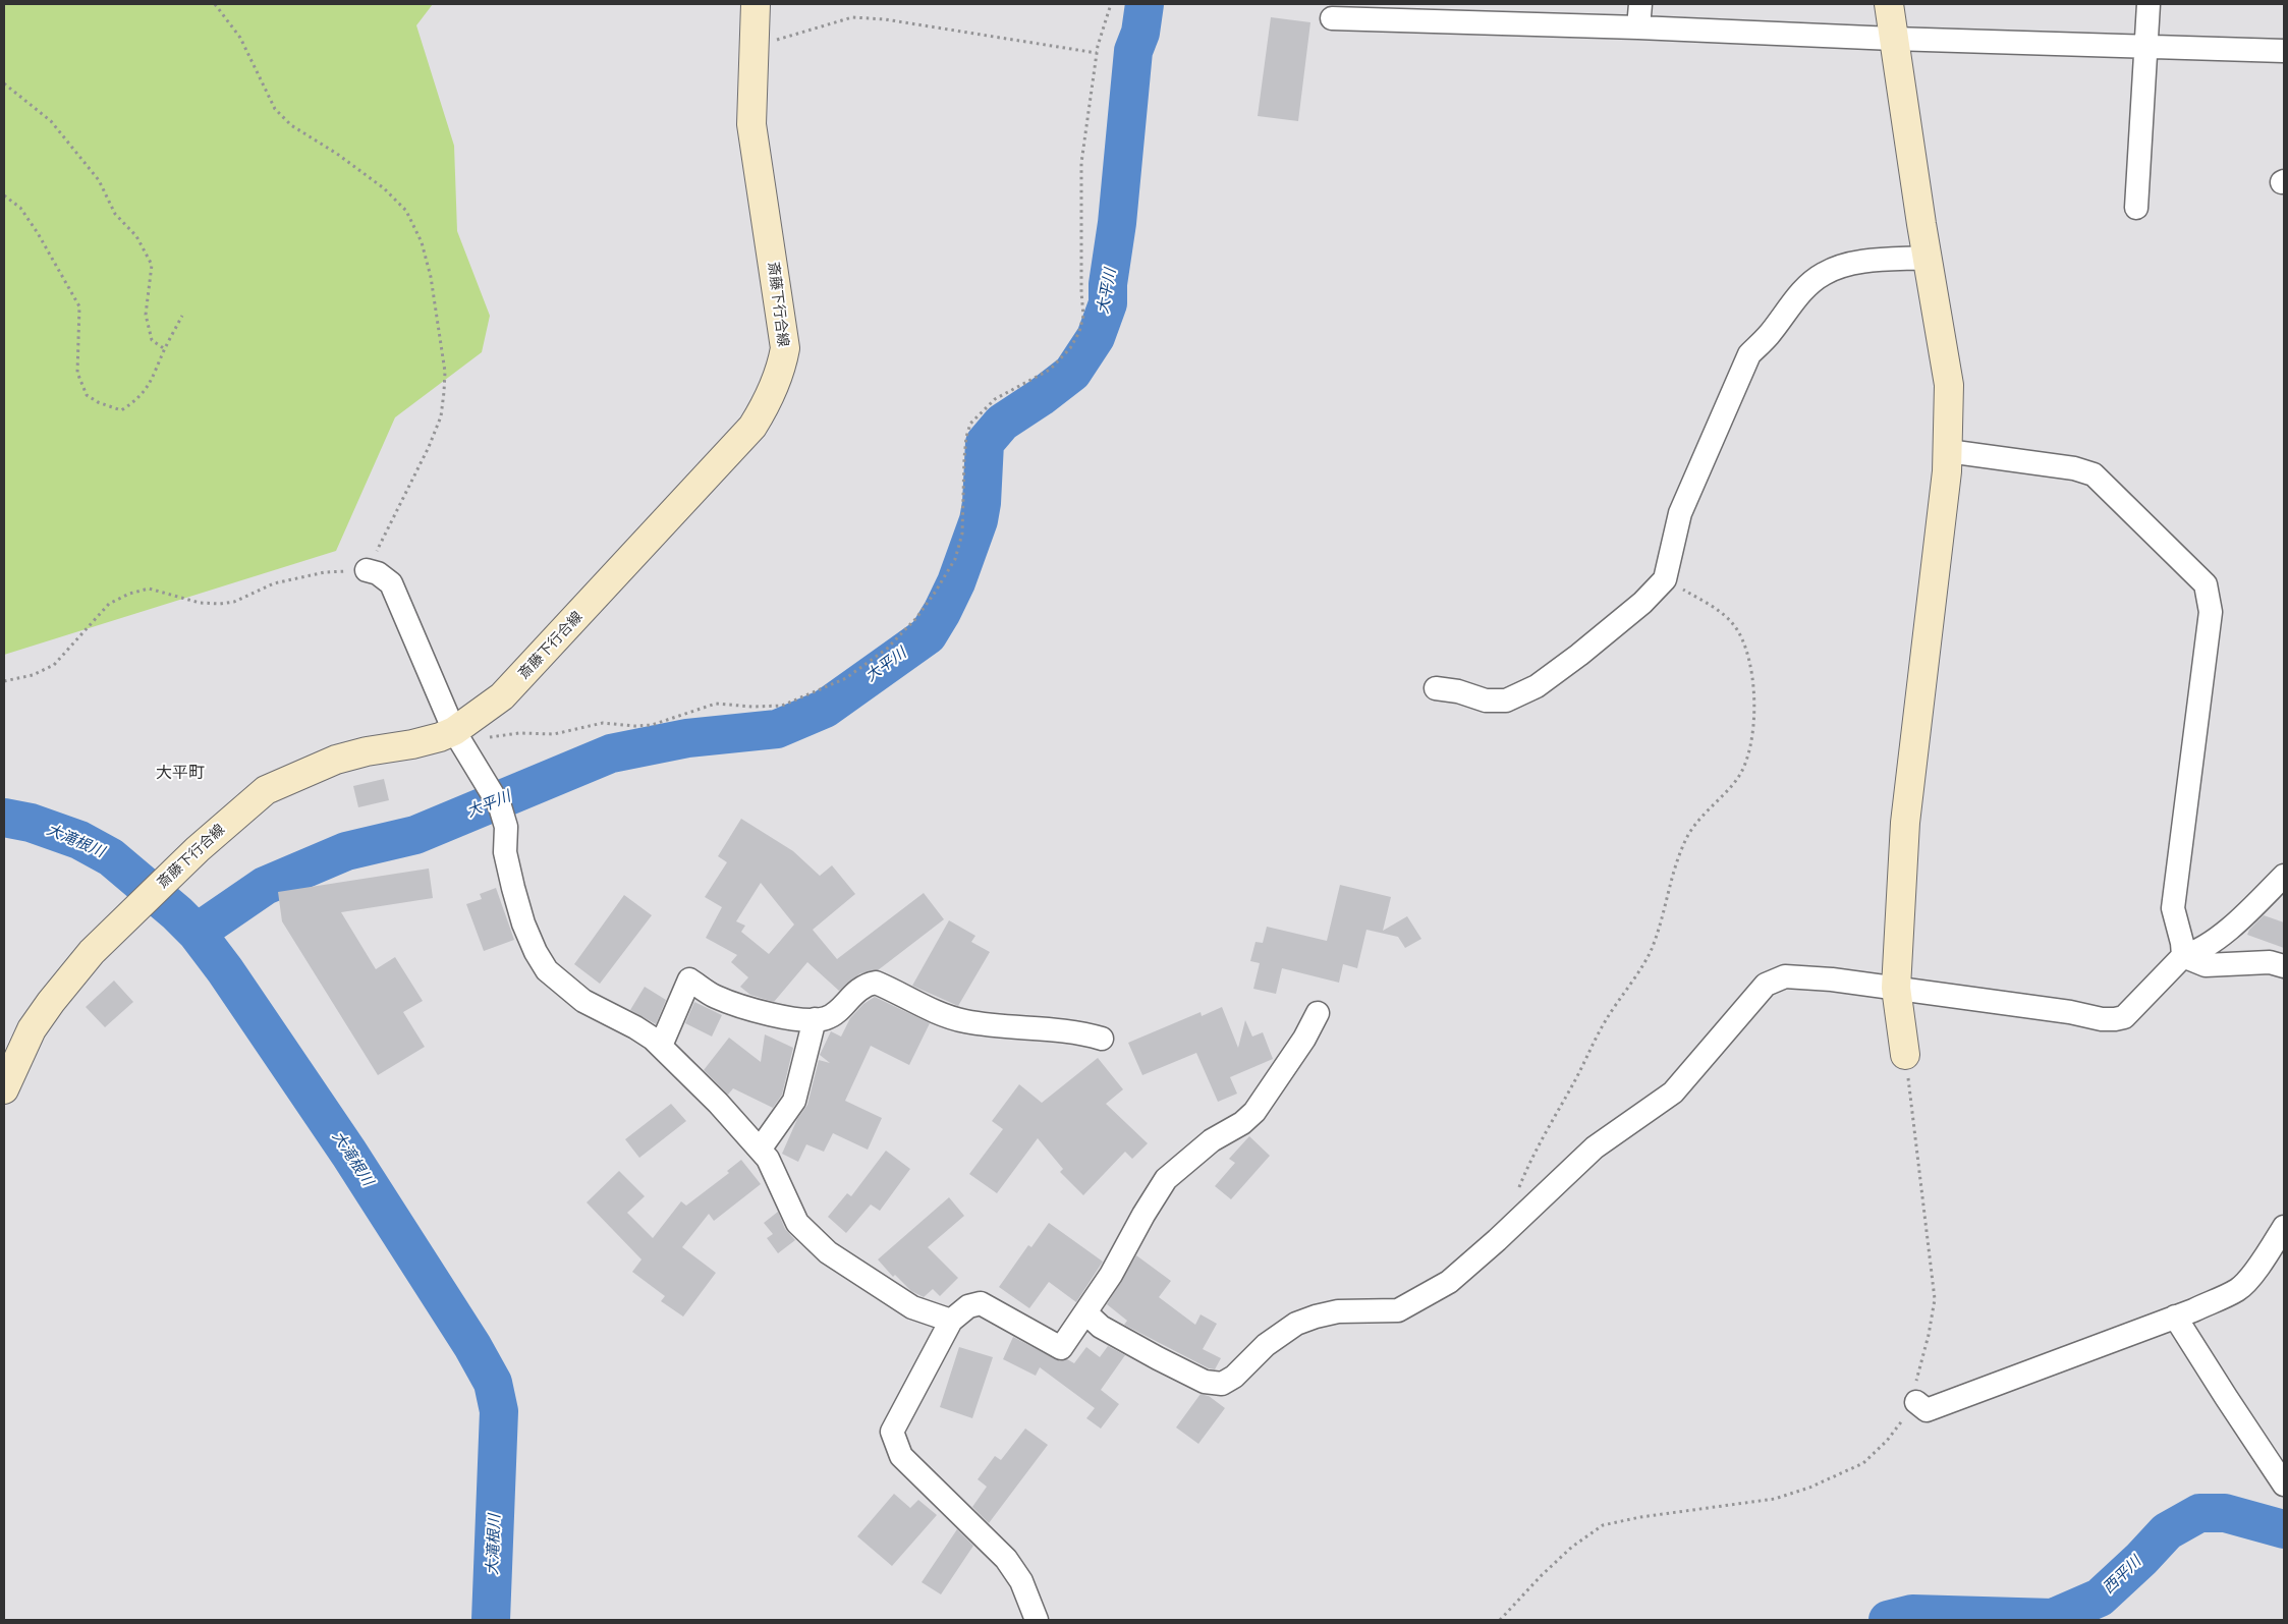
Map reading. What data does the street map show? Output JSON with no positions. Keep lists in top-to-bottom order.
{
  "streets": {
    "main road": ["斎藤下行合線"]
  },
  "districts": ["大平町"],
  "water": ["大平川", "大滝根川", "西平川"]
}
